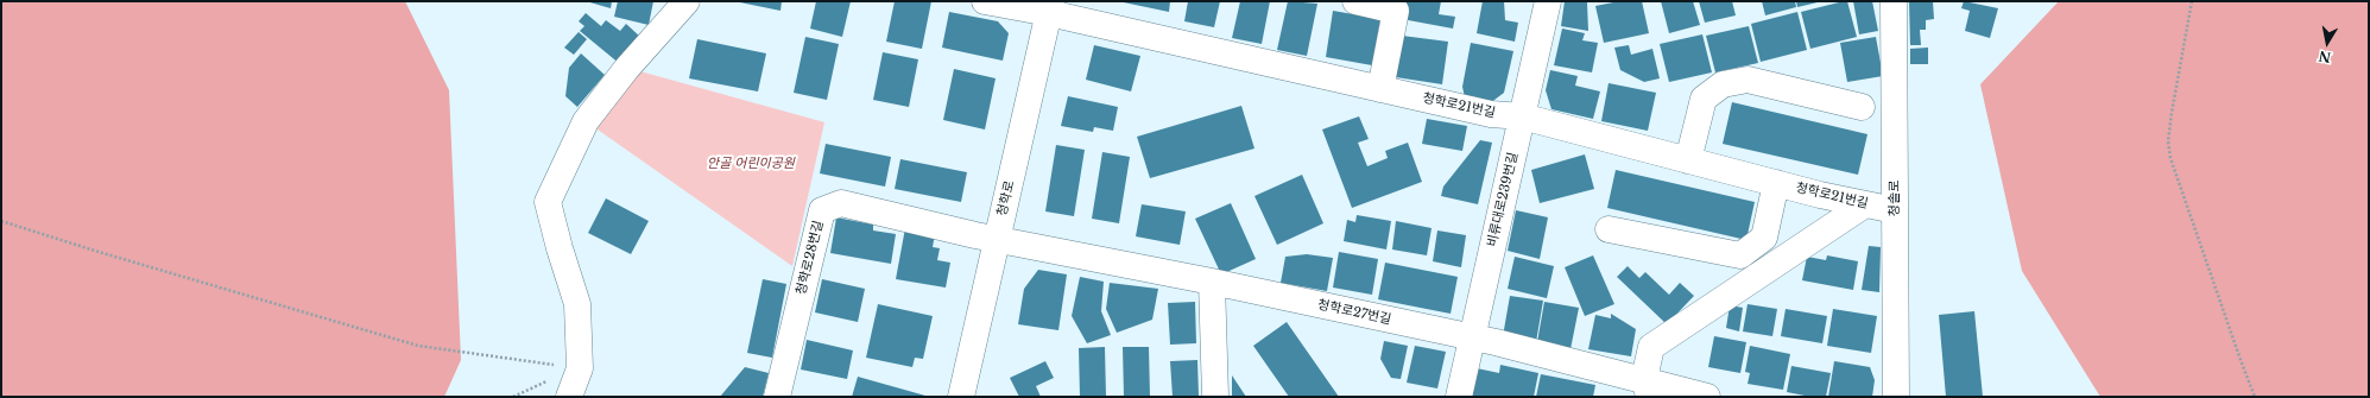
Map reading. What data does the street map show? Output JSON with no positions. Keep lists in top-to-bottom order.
{
  "streets": {
    "street": [
      "청학로21번길",
      "청학로",
      "청솔로",
      "비류대로239번길",
      "청학로28번길",
      "청학로27번길"
    ]
  },
  "crossings": [
    ["청학로21번길", "청학로"],
    ["청학로21번길", "청솔로"],
    ["청학로21번길", "비류대로239번길"],
    ["청학로", "청학로28번길"],
    ["청학로", "청학로27번길"],
    ["비류대로239번길", "청학로27번길"],
    ["청학로28번길", "청학로27번길"]
  ],
  "parks": ["안골 어린이공원"],
  "north": "bottom"
}
